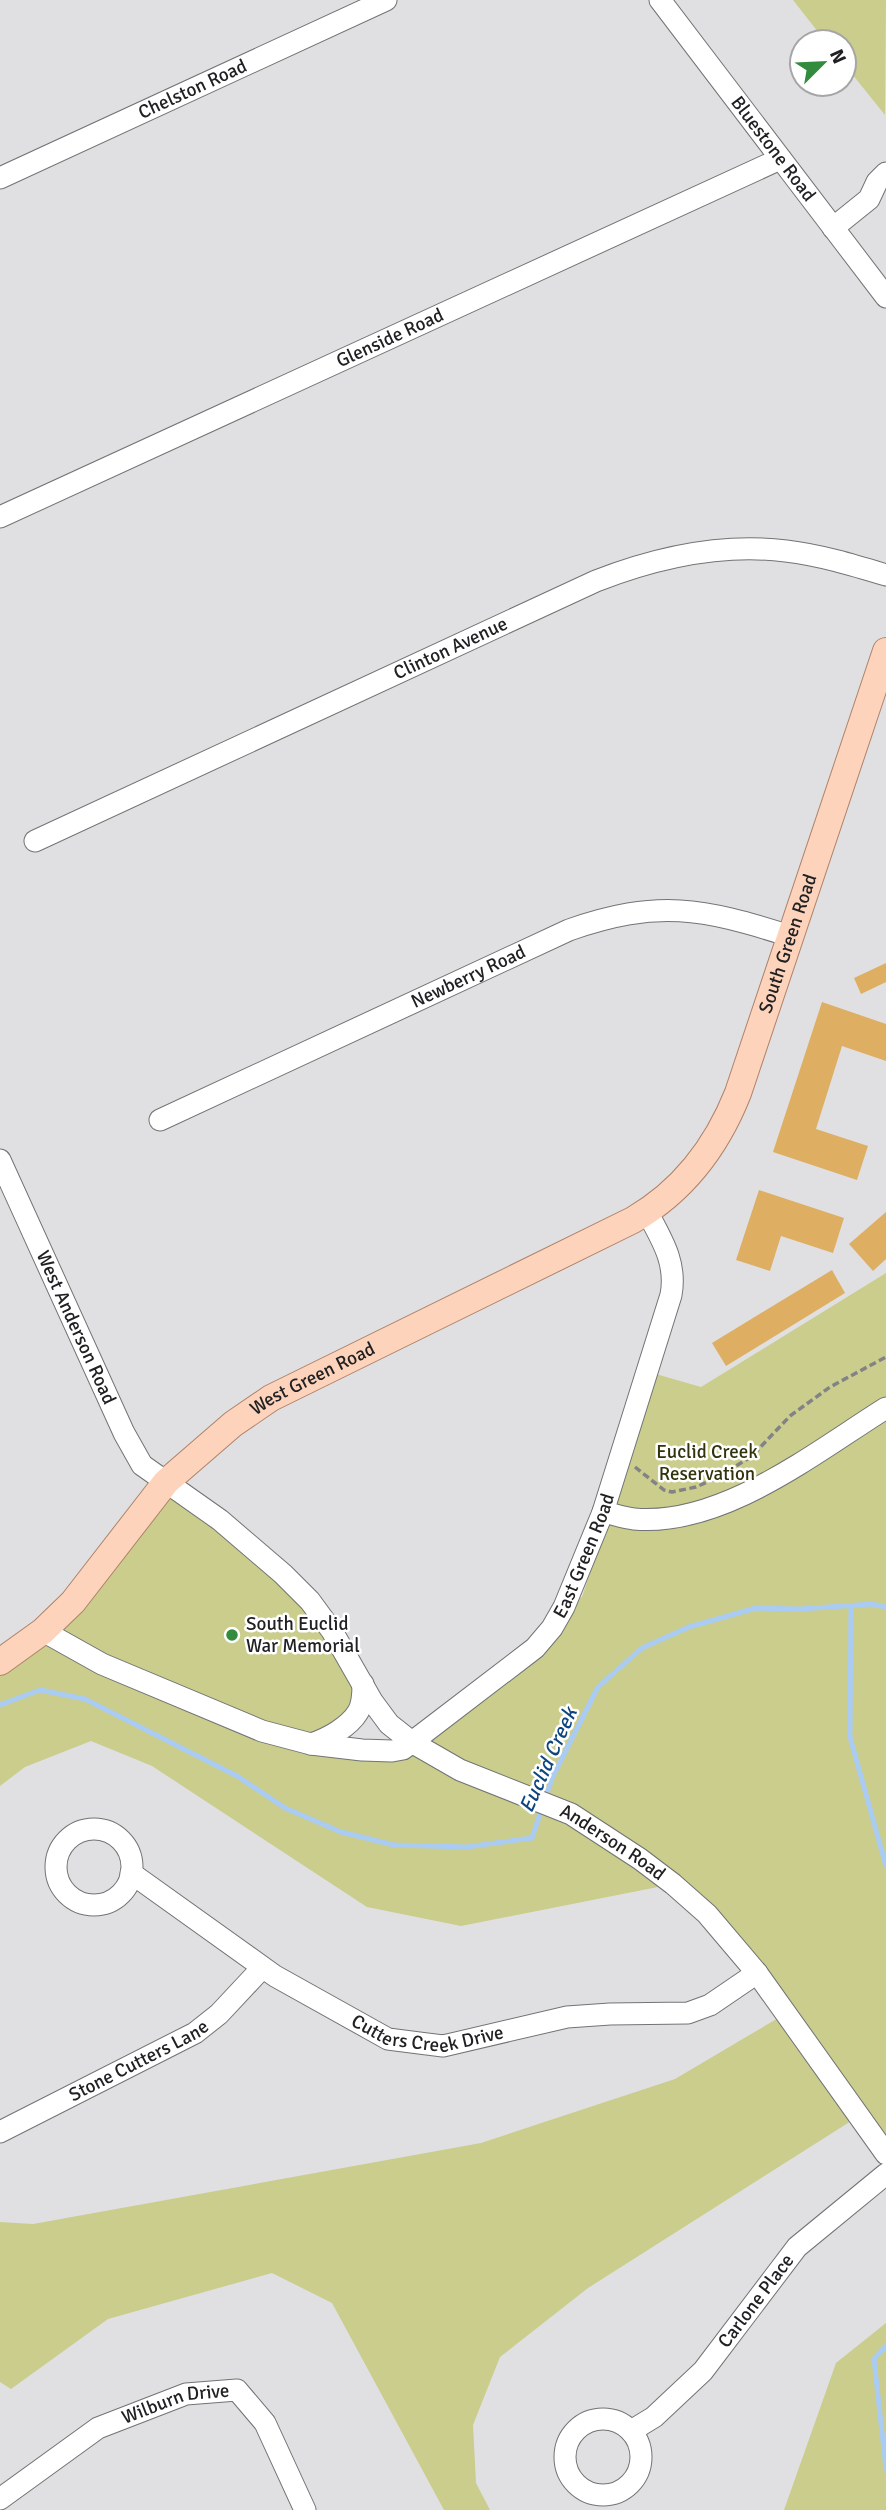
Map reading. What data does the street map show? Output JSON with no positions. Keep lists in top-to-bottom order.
{
  "streets": {
    "main road": ["South Green Road", "West Green Road"],
    "street": [
      "Chelston Road",
      "Bluestone Road",
      "Glenside Road",
      "Clinton Avenue",
      "Newberry Road",
      "West Anderson Road",
      "East Green Road",
      "Anderson Road",
      "Cutters Creek Drive",
      "Stone Cutters Lane",
      "Carlone Place",
      "Wilburn Drive"
    ]
  },
  "crossings": [
    ["Bluestone Road", "Glenside Road"],
    ["South Green Road", "Newberry Road"],
    ["South Green Road", "West Green Road"],
    ["South Green Road", "East Green Road"],
    ["West Anderson Road", "West Green Road"],
    ["West Anderson Road", "Anderson Road"],
    ["West Green Road", "East Green Road"],
    ["West Green Road", "Anderson Road"],
    ["East Green Road", "Anderson Road"],
    ["Anderson Road", "Cutters Creek Drive"],
    ["Cutters Creek Drive", "Stone Cutters Lane"]
  ],
  "water": ["Euclid Creek"],
  "parks": ["Euclid Creek Reservation"],
  "places": ["South Euclid War Memorial"],
  "north": "top right"
}
